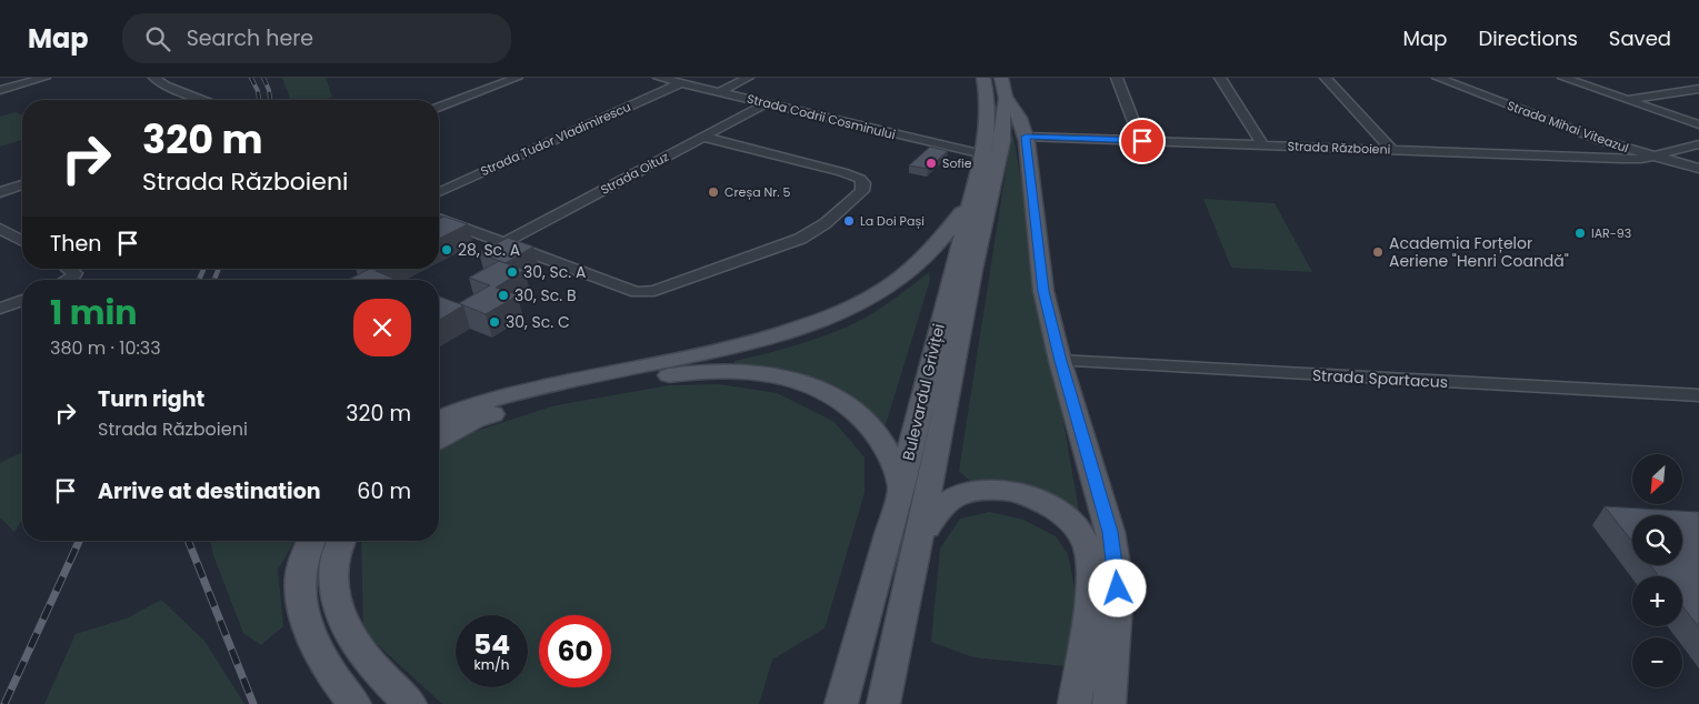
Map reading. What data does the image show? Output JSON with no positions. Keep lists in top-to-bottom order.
{
  "streets": {
    "main road": ["Bulevardul Griviței"],
    "street": [
      "Strada Codrii Cosminului",
      "Strada Mihai Viteazul",
      "Strada Tudor Vladimirescu",
      "Strada Războieni",
      "Strada Oituz",
      "Strada Spartacus"
    ]
  },
  "crossings": [
    ["Strada Codrii Cosminului", "Strada Tudor Vladimirescu"],
    ["Strada Codrii Cosminului", "Strada Oituz"],
    ["Strada Codrii Cosminului", "Bulevardul Griviței"],
    ["Strada Mihai Viteazul", "Strada Războieni"],
    ["Strada Războieni", "Bulevardul Griviței"],
    ["Strada Spartacus", "Bulevardul Griviței"]
  ],
  "places": [
    "Sofie",
    "Creșa Nr. 5",
    "La Doi Pași",
    "IAR-93",
    "28, Sc. A",
    "Academia Forțelor Aeriene \"Henri Coandă\"",
    "30, Sc. A",
    "30, Sc. B",
    "30, Sc. C"
  ],
  "north": "bottom left",
  "page": {
    "header": "Map",
    "search": "Search here",
    "nav": ["Map", "Directions", "Saved"],
    "turn": ["320 m", "Strada Războieni"],
    "then": "Then",
    "heading": ["1 min", "380 m · 10:33"],
    "list": [
      {
        "name": "Turn right",
        "note": "Strada Războieni",
        "value": "320 m"
      },
      {
        "name": "Arrive at destination",
        "value": "60 m"
      }
    ],
    "map_buttons": ["+", "−"],
    "speed": "54 km/h",
    "limit": "60"
  }
}
